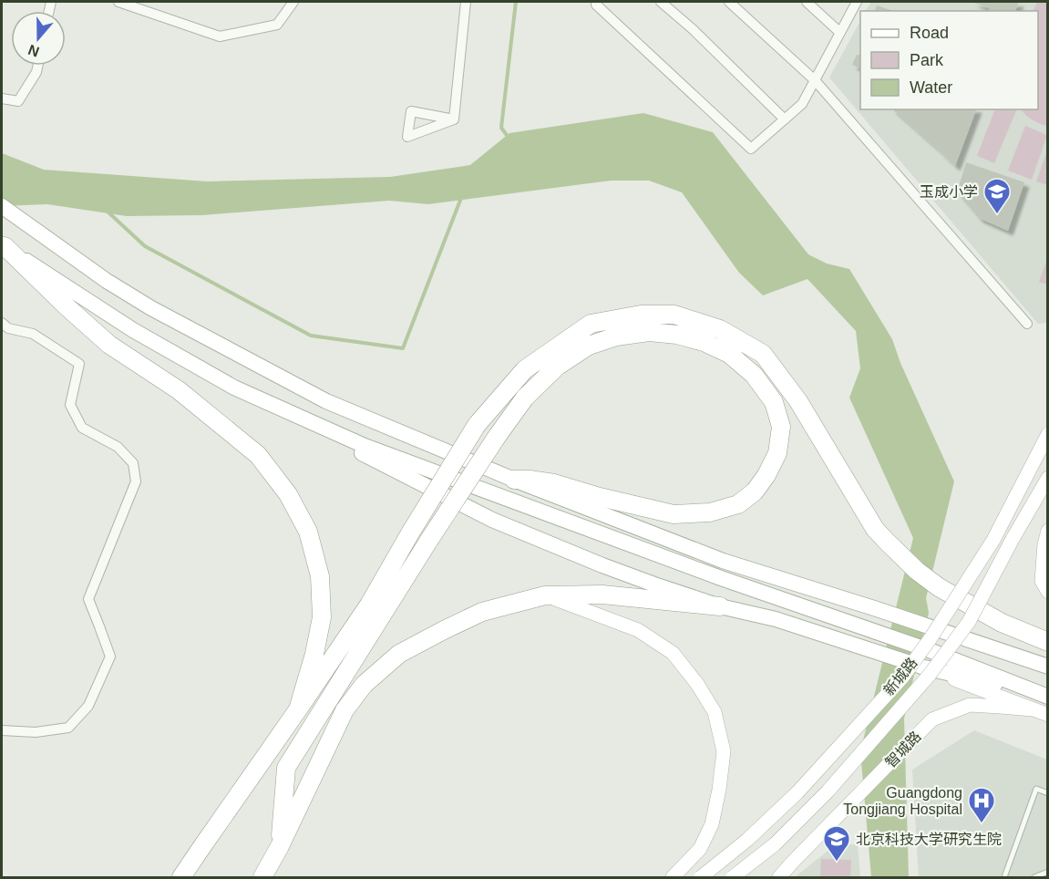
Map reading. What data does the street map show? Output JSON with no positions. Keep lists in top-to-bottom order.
{
  "streets": {
    "street": ["新城路", "智城路"]
  },
  "places": {
    "school or university": ["玉成小学", "北京科技大学研究生院"],
    "hospital": ["Guangdong Tongjiang Hospital"]
  },
  "legend": ["Road", "Park", "Water"],
  "north": "bottom"
}
